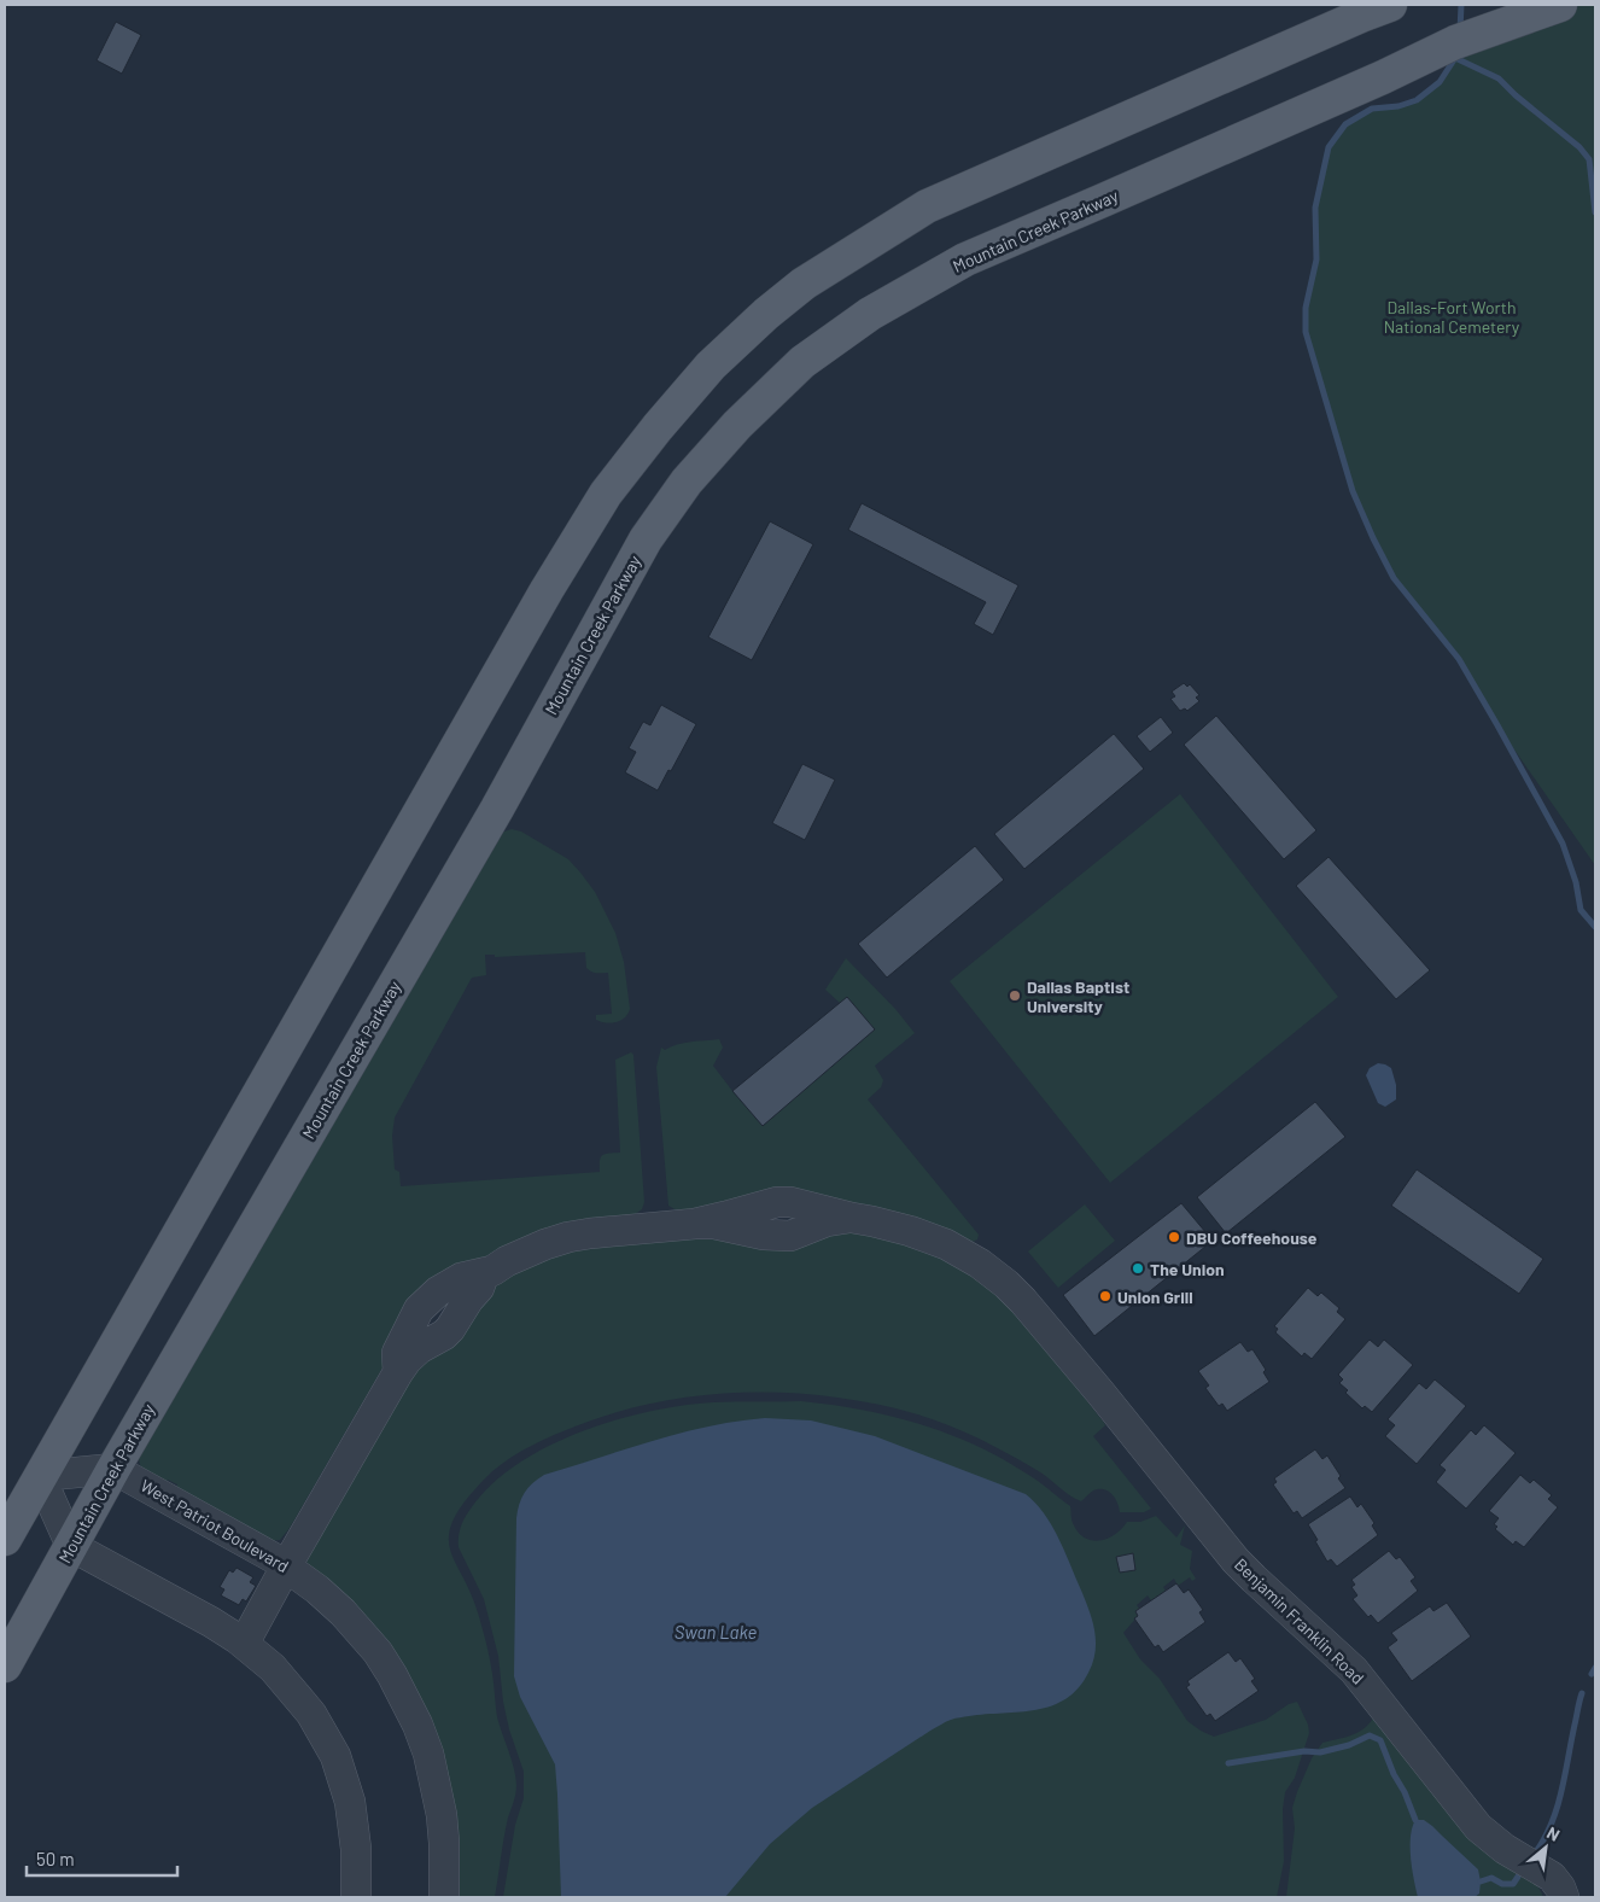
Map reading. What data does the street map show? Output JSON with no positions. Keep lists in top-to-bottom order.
{
  "streets": {
    "main road": ["Mountain Creek Parkway"],
    "street": ["West Patriot Boulevard", "Benjamin Franklin Road"]
  },
  "crossings": [
    ["Mountain Creek Parkway", "West Patriot Boulevard"],
    ["West Patriot Boulevard", "Benjamin Franklin Road"]
  ],
  "water": ["Swan Lake"],
  "parks": ["Dallas-Fort Worth National Cemetery"],
  "places": [
    "Dallas Baptist University",
    "DBU Coffeehouse",
    "The Union",
    "Union Grill"
  ],
  "scale_bar": "50 m",
  "north": "top right"
}
